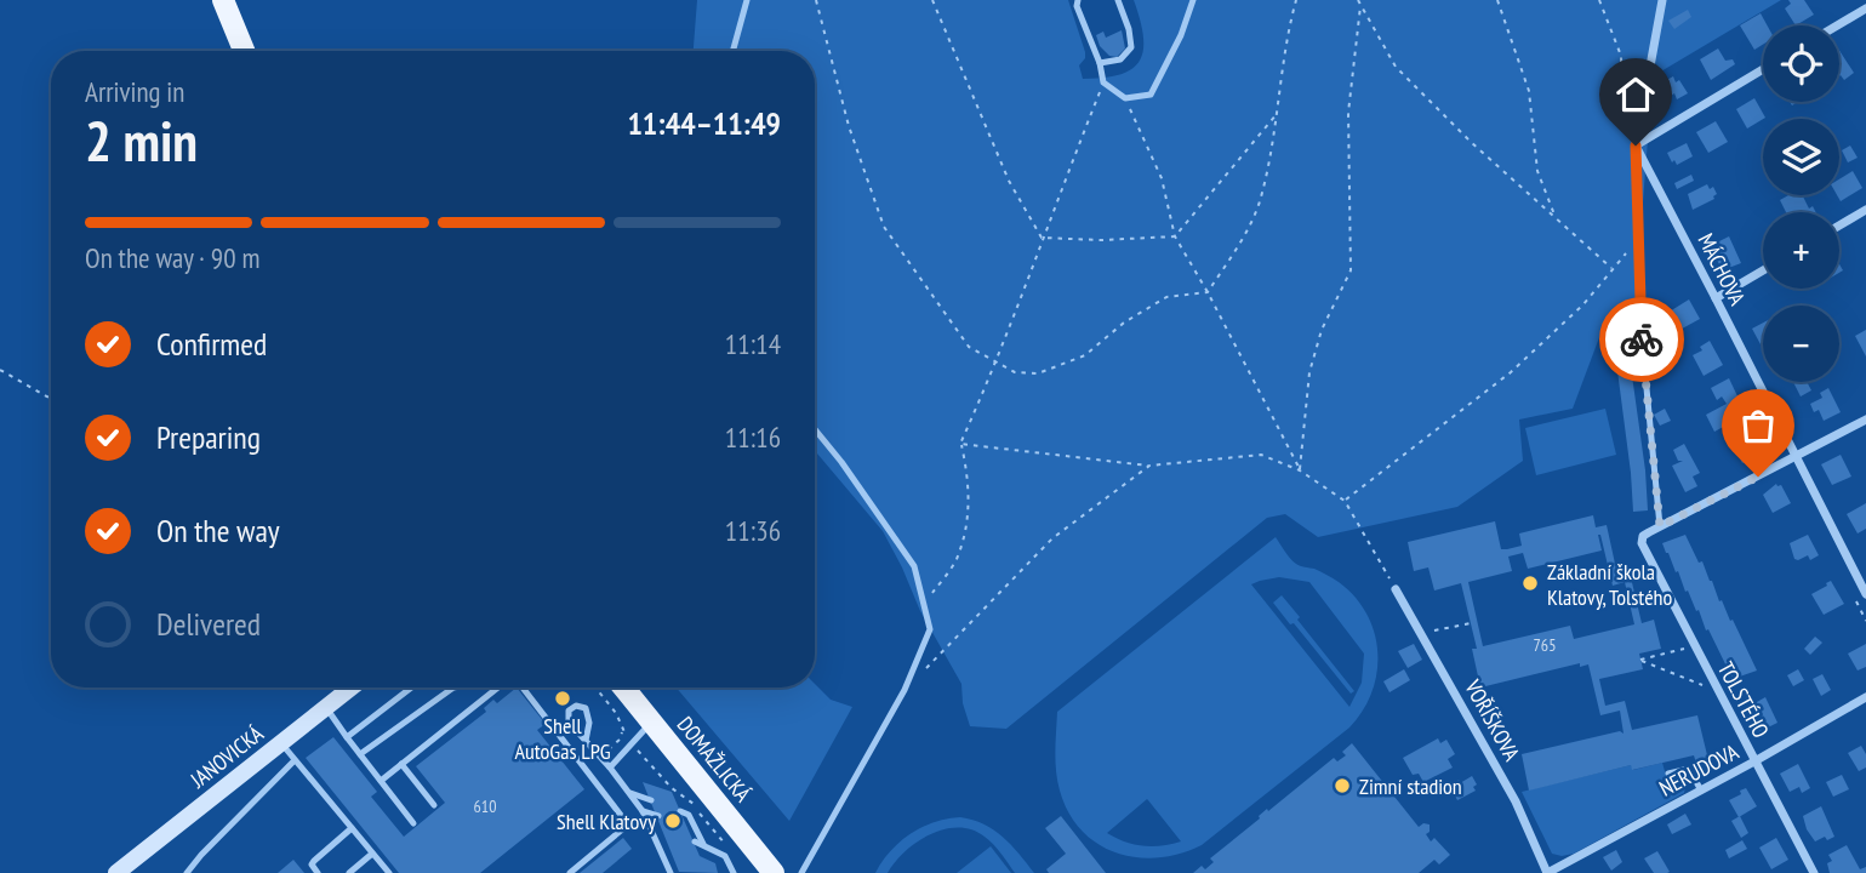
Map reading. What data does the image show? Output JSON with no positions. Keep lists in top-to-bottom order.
{
  "streets": {
    "main road": ["JANOVICKÁ", "DOMAŽLICKÁ"],
    "street": [
      "MÁCHOVA",
      "TOLSTÉHO",
      "VOŘÍŠKOVA",
      "NERUDOVA"
    ]
  },
  "crossings": [
    ["TOLSTÉHO", "NERUDOVA"],
    ["VOŘÍŠKOVA", "NERUDOVA"]
  ],
  "places": [
    "Základní škola Klatovy, Tolstého",
    "Shell AutoGas LPG",
    "Zimní stadion",
    "Shell Klatovy"
  ],
  "house_numbers": ["765", "610"],
  "page": {
    "map_buttons": ["+", "−"],
    "heading": ["2 min", "Arriving in", "11:44–11:49"],
    "bar": "On the way · 90 m",
    "list": [
      ["Confirmed", "11:14"],
      ["Preparing", "11:16"],
      ["On the way", "11:36"],
      "Delivered"
    ]
  }
}
